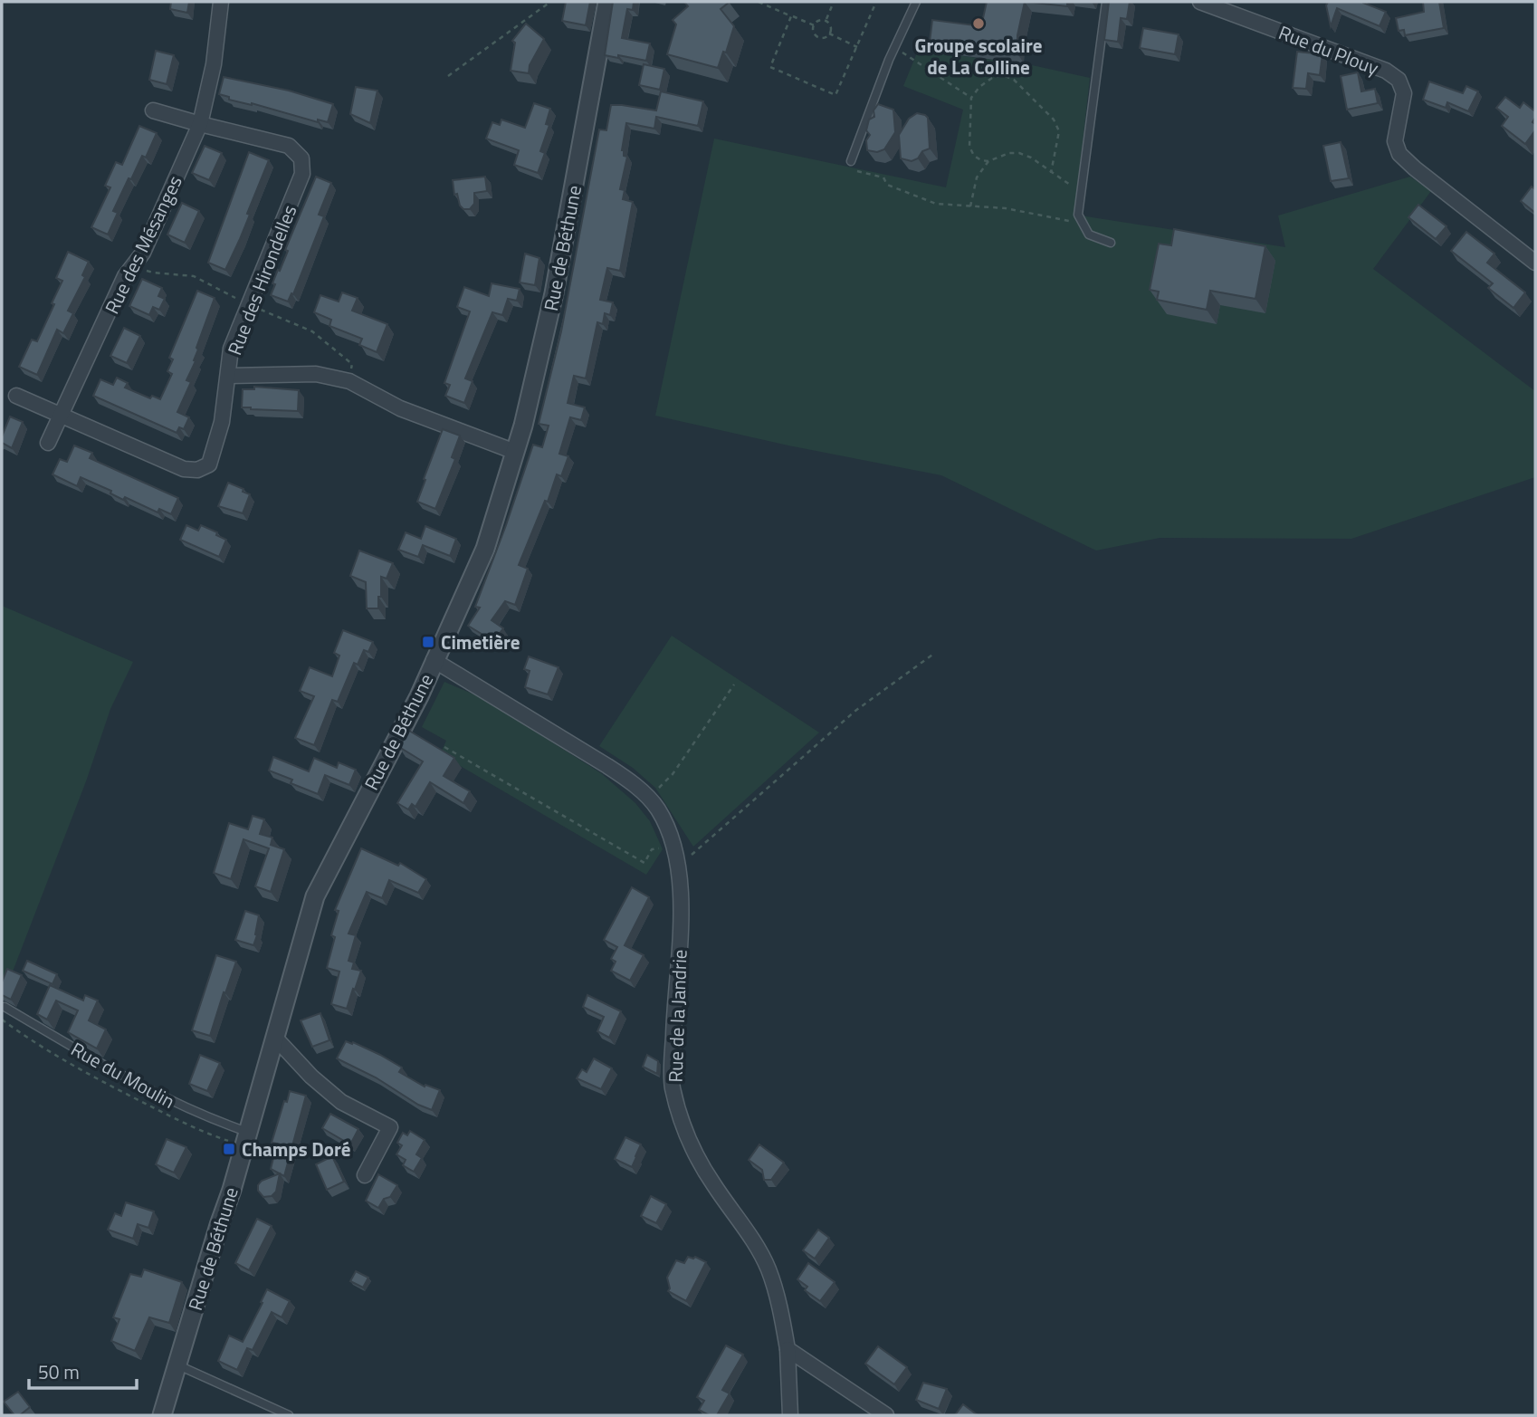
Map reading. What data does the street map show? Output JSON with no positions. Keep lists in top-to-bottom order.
{
  "streets": {
    "street": [
      "Rue du Plouy",
      "Rue des Mésanges",
      "Rue de Béthune",
      "Rue des Hirondelles",
      "Rue de la Jandrie"
    ],
    "lane": ["Rue du Moulin"]
  },
  "crossings": [
    ["Rue des Mésanges", "Rue des Hirondelles"],
    ["Rue de Béthune", "Rue de la Jandrie"],
    ["Rue de Béthune", "Rue du Moulin"]
  ],
  "places": {
    "other": ["Groupe scolaire de La Colline"],
    "transit": ["Cimetière", "Champs Doré"]
  },
  "scale_bar": "50 m"
}
